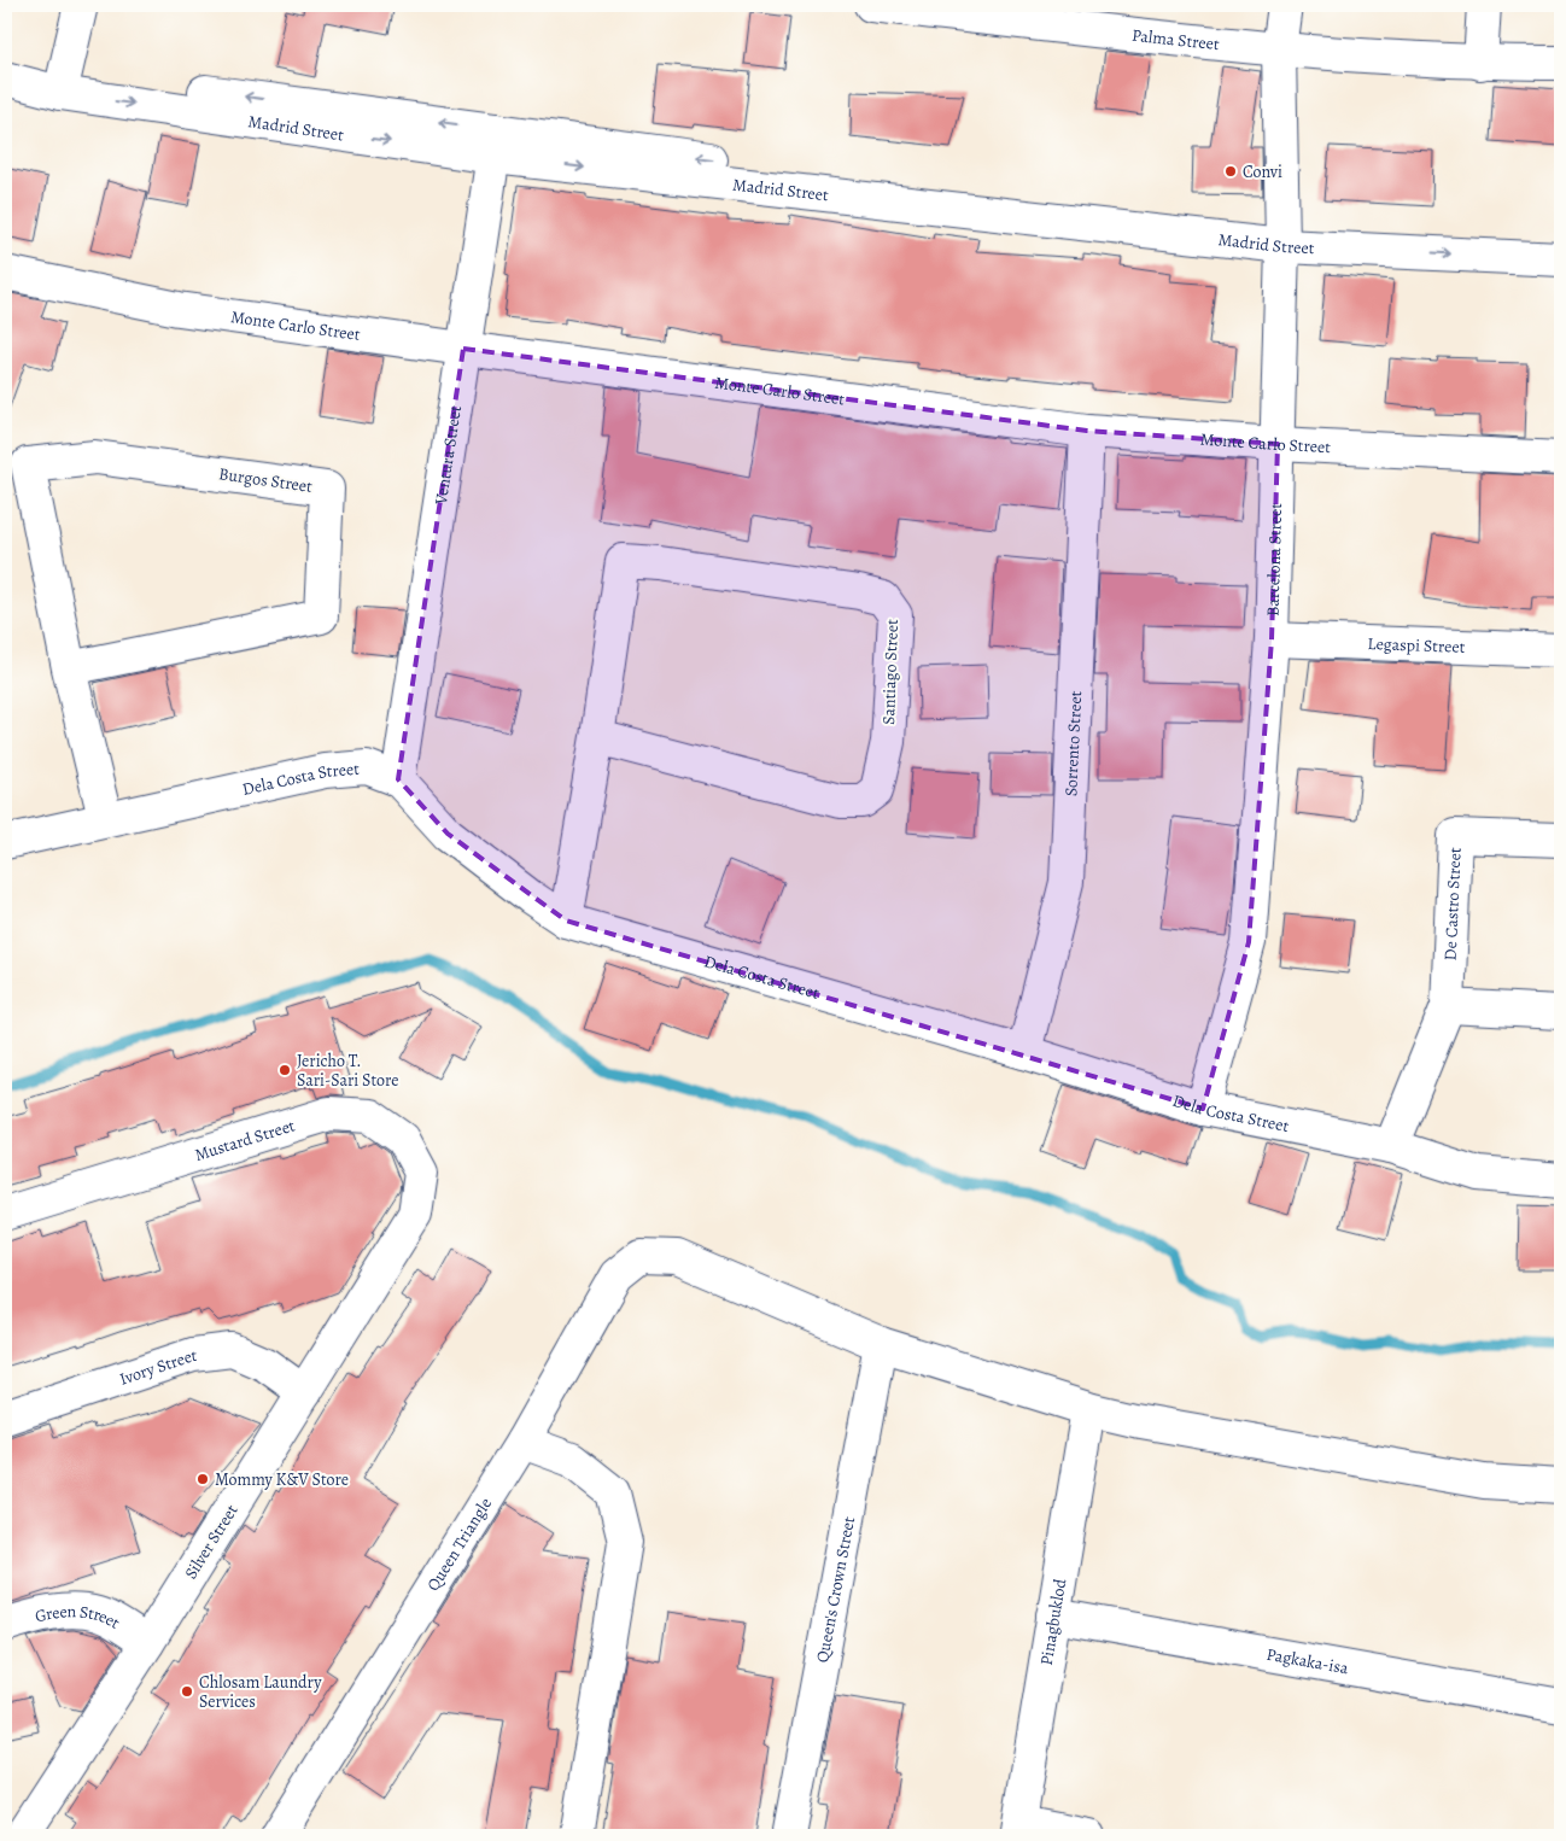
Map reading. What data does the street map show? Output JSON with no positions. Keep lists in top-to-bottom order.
{
  "streets": {
    "street": [
      "Palma Street",
      "Madrid Street",
      "Monte Carlo Street",
      "Ventura Street",
      "Burgos Street",
      "Barcelona Street",
      "Legaspi Street",
      "Santiago Street",
      "Sorrento Street",
      "Dela Costa Street",
      "De Castro Street",
      "Mustard Street",
      "Ivory Street",
      "Silver Street",
      "Queen Triangle",
      "Queen's Crown Street",
      "Pinagbuklod",
      "Green Street",
      "Pagkaka-isa"
    ]
  },
  "crossings": [
    ["Palma Street", "Barcelona Street"],
    ["Madrid Street", "Ventura Street"],
    ["Madrid Street", "Barcelona Street"],
    ["Monte Carlo Street", "Ventura Street"],
    ["Monte Carlo Street", "Barcelona Street"],
    ["Monte Carlo Street", "Sorrento Street"],
    ["Ventura Street", "Dela Costa Street"],
    ["Burgos Street", "Dela Costa Street"],
    ["Barcelona Street", "Legaspi Street"],
    ["Barcelona Street", "Dela Costa Street"],
    ["Santiago Street", "Dela Costa Street"],
    ["Sorrento Street", "Dela Costa Street"],
    ["Dela Costa Street", "De Castro Street"],
    ["Mustard Street", "Silver Street"],
    ["Ivory Street", "Silver Street"],
    ["Silver Street", "Green Street"],
    ["Queen Triangle", "Queen's Crown Street"],
    ["Pinagbuklod", "Pagkaka-isa"]
  ],
  "places": [
    "Convi",
    "Jericho T. Sari-Sari Store",
    "Mommy K&V Store",
    "Chlosam Laundry Services"
  ]
}
